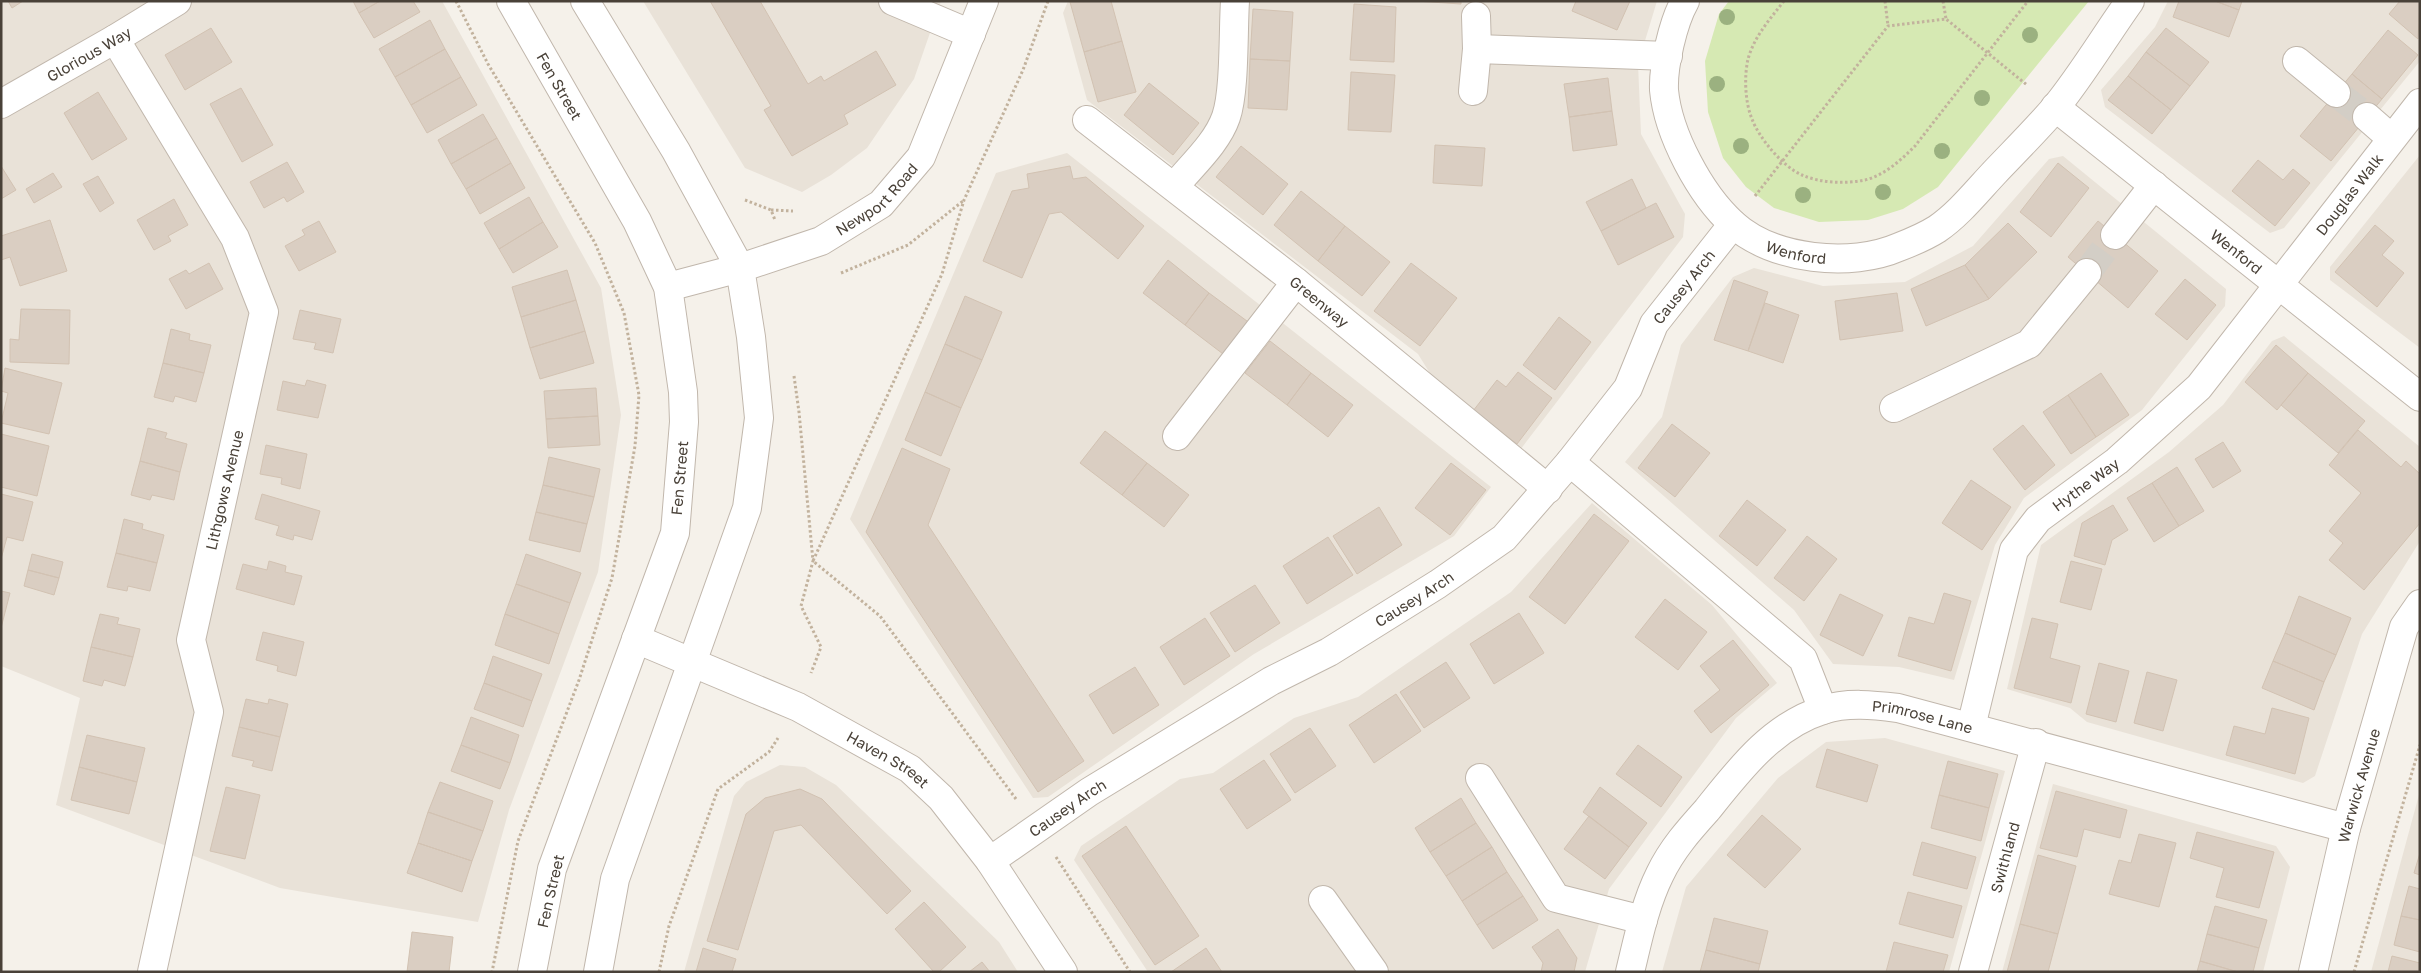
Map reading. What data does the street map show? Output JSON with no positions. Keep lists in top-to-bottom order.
{
  "streets": {
    "street": [
      "Glorious Way",
      "Fen Street",
      "Douglas Walk",
      "Newport Road",
      "Wenford",
      "Causey Arch",
      "Greenway",
      "Hythe Way",
      "Lithgows Avenue",
      "Primrose Lane",
      "Haven Street",
      "Warwick Avenue",
      "Swithland"
    ]
  },
  "crossings": [
    ["Glorious Way", "Lithgows Avenue"],
    ["Fen Street", "Newport Road"],
    ["Fen Street", "Haven Street"],
    ["Douglas Walk", "Wenford"],
    ["Douglas Walk", "Hythe Way"],
    ["Wenford", "Causey Arch"],
    ["Wenford", "Hythe Way"],
    ["Causey Arch", "Greenway"],
    ["Causey Arch", "Haven Street"],
    ["Hythe Way", "Primrose Lane"],
    ["Primrose Lane", "Warwick Avenue"],
    ["Primrose Lane", "Swithland"]
  ]
}
